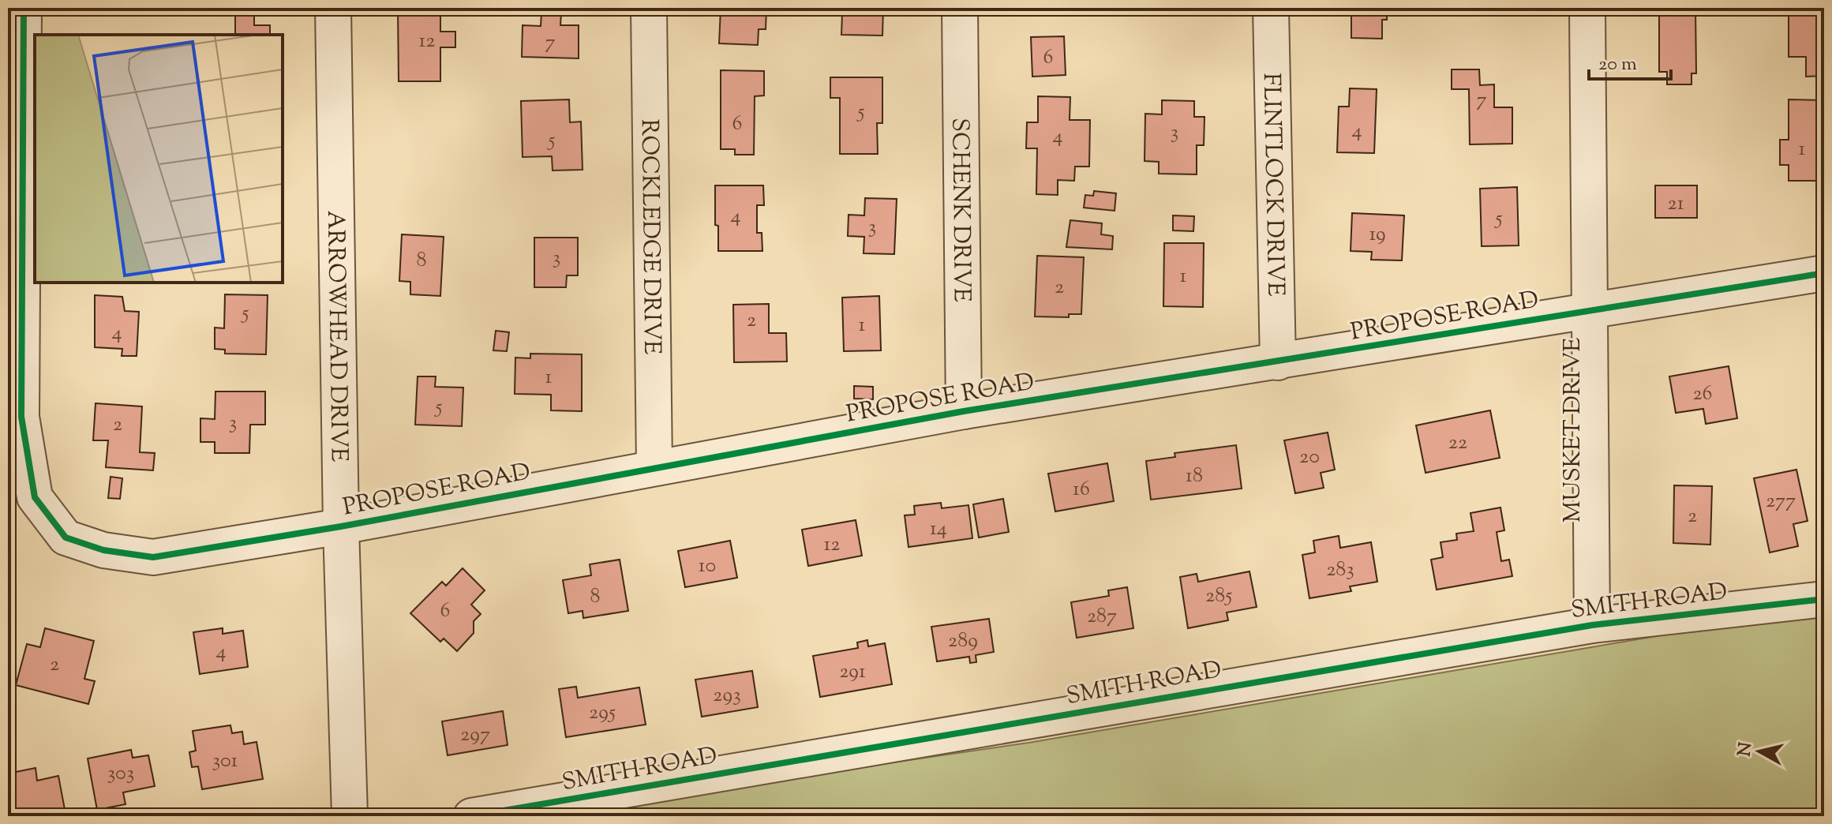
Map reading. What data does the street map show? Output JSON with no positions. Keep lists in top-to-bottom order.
{
  "streets": {
    "street": [
      "FLINTLOCK DRIVE",
      "SCHENK DRIVE",
      "ROCKLEDGE DRIVE",
      "PROPOSE ROAD",
      "ARROWHEAD DRIVE",
      "MUSKET DRIVE",
      "SMITH ROAD"
    ]
  },
  "crossings": [
    ["FLINTLOCK DRIVE", "PROPOSE ROAD"],
    ["SCHENK DRIVE", "PROPOSE ROAD"],
    ["ROCKLEDGE DRIVE", "PROPOSE ROAD"],
    ["PROPOSE ROAD", "ARROWHEAD DRIVE"],
    ["PROPOSE ROAD", "MUSKET DRIVE"],
    ["MUSKET DRIVE", "SMITH ROAD"]
  ],
  "house_numbers": [
    "12",
    "7",
    "6",
    "7",
    "5",
    "6",
    "4",
    "3",
    "4",
    "5",
    "1",
    "21",
    "4",
    "5",
    "3",
    "19",
    "3",
    "8",
    "1",
    "2",
    "5",
    "2",
    "1",
    "4",
    "1",
    "26",
    "5",
    "3",
    "2",
    "22",
    "20",
    "18",
    "16",
    "277",
    "2",
    "14",
    "12",
    "10",
    "283",
    "285",
    "8",
    "6",
    "287",
    "289",
    "4",
    "2",
    "291",
    "293",
    "295",
    "297",
    "301",
    "303"
  ],
  "scale_bar": "20 m",
  "north": "left"
}
